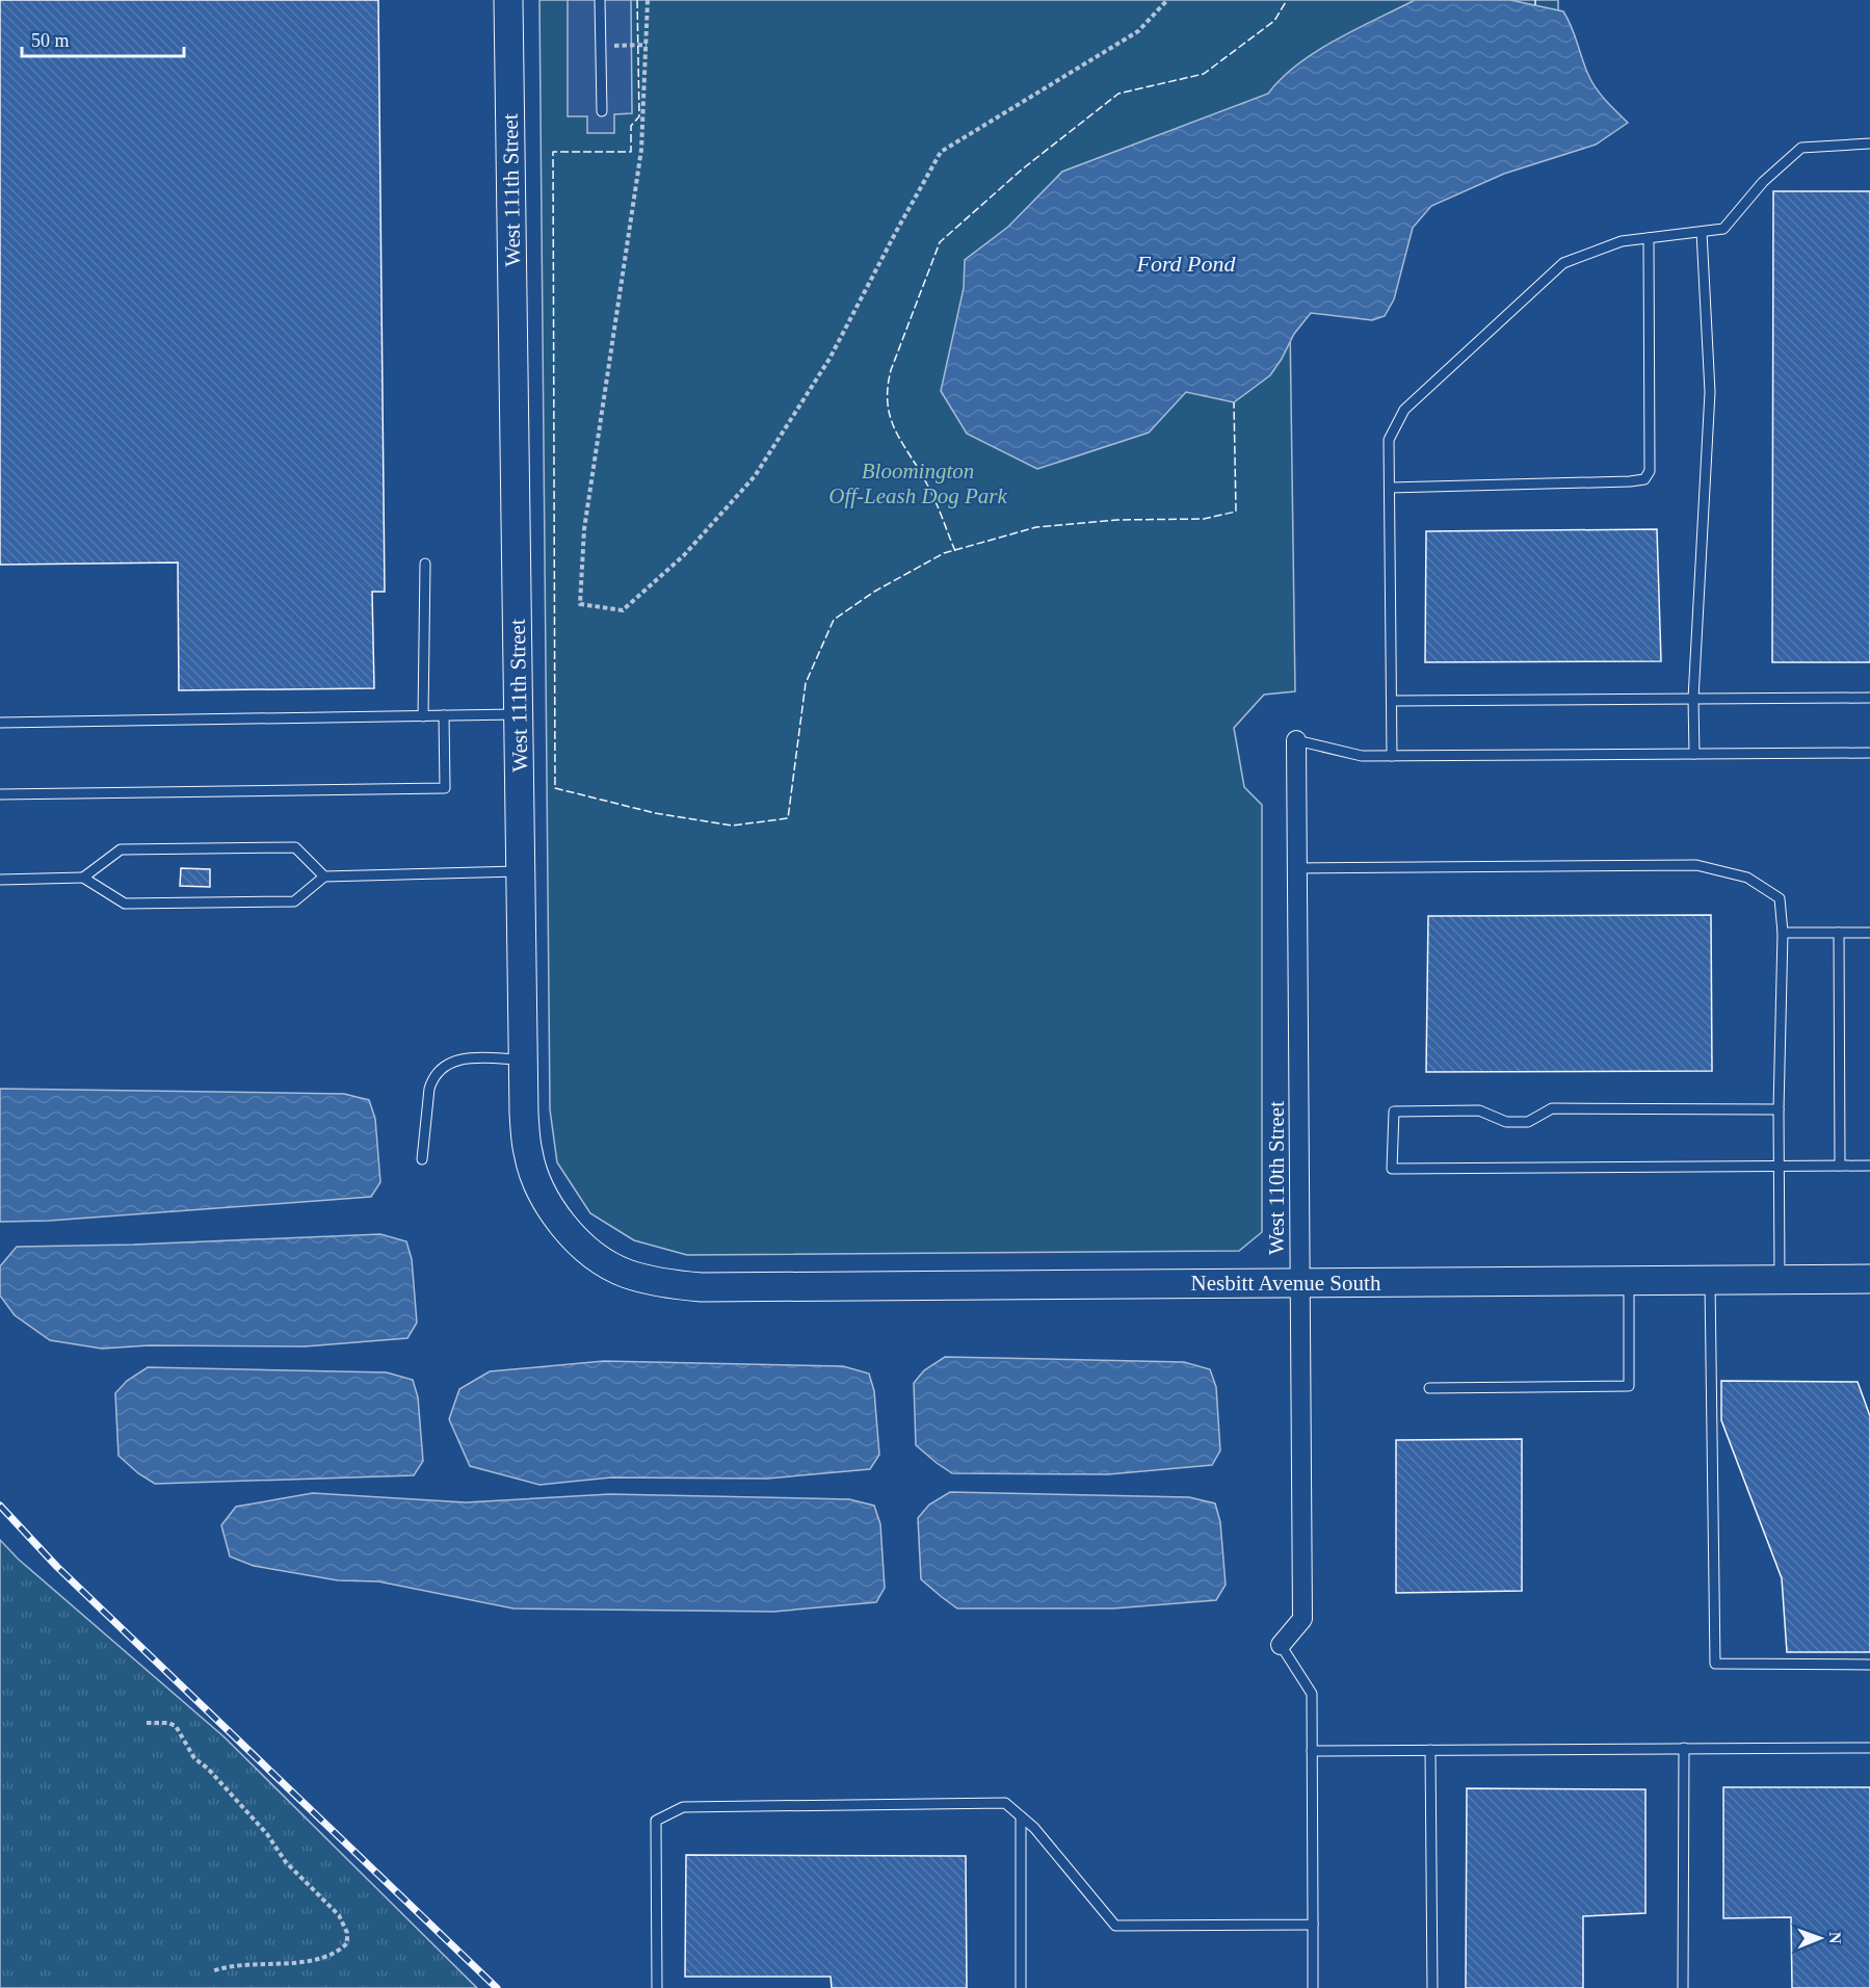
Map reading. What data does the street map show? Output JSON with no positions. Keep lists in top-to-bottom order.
{
  "streets": {
    "street": ["West 111th Street", "West 110th Street", "Nesbitt Avenue South"]
  },
  "crossings": [
    ["West 111th Street", "Nesbitt Avenue South"],
    ["West 110th Street", "Nesbitt Avenue South"]
  ],
  "water": ["Ford Pond"],
  "parks": ["Bloomington Off-Leash Dog Park"],
  "scale_bar": "50 m",
  "north": "right"
}
